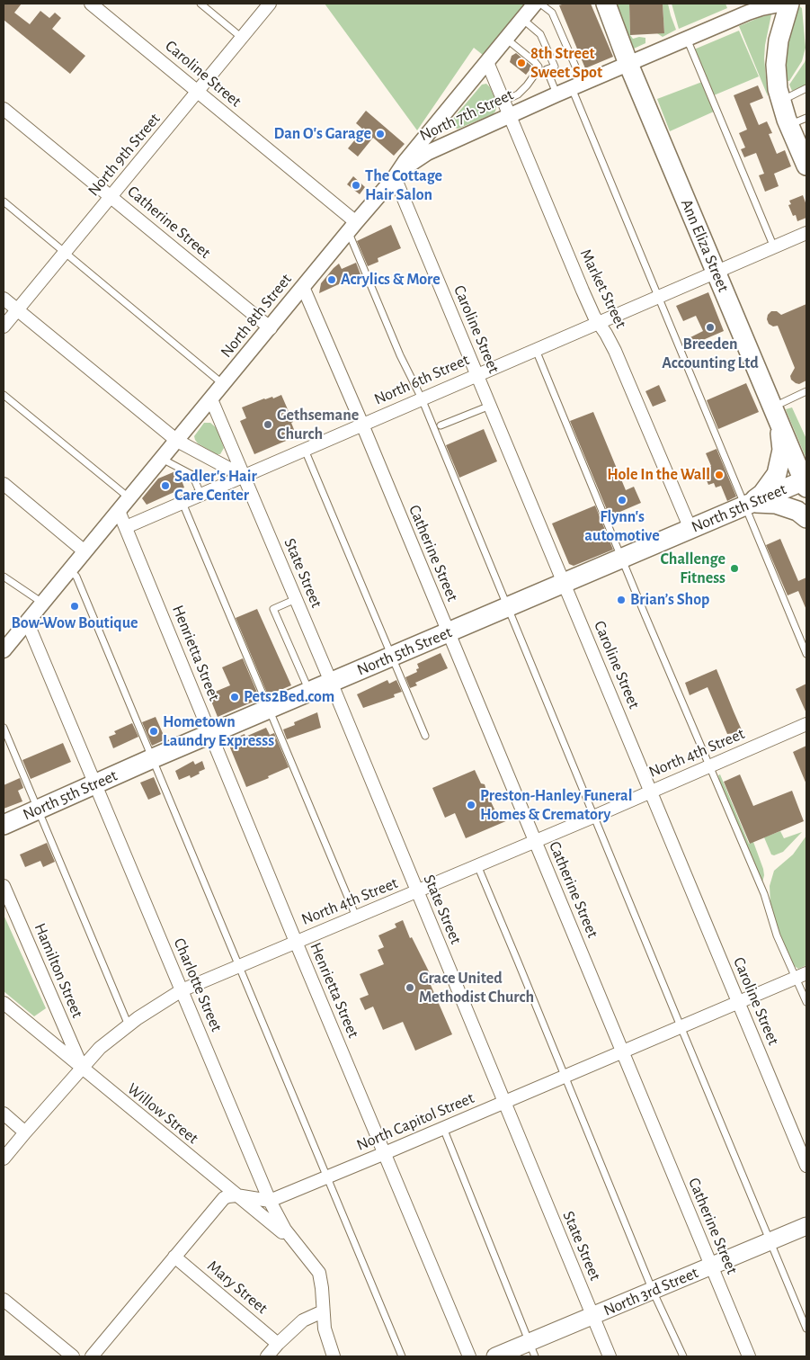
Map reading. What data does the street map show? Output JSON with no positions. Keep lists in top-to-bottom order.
{
  "streets": {
    "main road": ["Ann Eliza Street", "North 5th Street", "North 3rd Street"],
    "street": [
      "Caroline Street",
      "North 7th Street",
      "North 9th Street",
      "Catherine Street",
      "Market Street",
      "North 8th Street",
      "North 6th Street",
      "State Street",
      "Henrietta Street",
      "North 4th Street",
      "Hamilton Street",
      "Charlotte Street",
      "Willow Street",
      "North Capitol Street",
      "Mary Street"
    ]
  },
  "crossings": [
    ["Caroline Street", "North 7th Street"],
    ["Caroline Street", "North 9th Street"],
    ["Caroline Street", "North 8th Street"],
    ["Caroline Street", "North 6th Street"],
    ["Caroline Street", "North 5th Street"],
    ["Caroline Street", "North 4th Street"],
    ["Caroline Street", "North Capitol Street"],
    ["North 7th Street", "Ann Eliza Street"],
    ["North 7th Street", "Market Street"],
    ["North 7th Street", "North 8th Street"],
    ["North 9th Street", "Catherine Street"],
    ["Catherine Street", "North 8th Street"],
    ["Catherine Street", "North 6th Street"],
    ["Catherine Street", "North 5th Street"],
    ["Catherine Street", "North 4th Street"],
    ["Catherine Street", "North Capitol Street"],
    ["Catherine Street", "North 3rd Street"],
    ["Ann Eliza Street", "North 6th Street"],
    ["Ann Eliza Street", "North 5th Street"],
    ["Market Street", "North 8th Street"],
    ["Market Street", "North 6th Street"],
    ["Market Street", "North 5th Street"],
    ["North 8th Street", "State Street"],
    ["North 8th Street", "Henrietta Street"],
    ["North 8th Street", "Charlotte Street"],
    ["North 6th Street", "State Street"],
    ["North 6th Street", "Henrietta Street"],
    ["North 5th Street", "State Street"],
    ["North 5th Street", "Henrietta Street"],
    ["North 5th Street", "Charlotte Street"],
    ["State Street", "North 4th Street"],
    ["State Street", "North Capitol Street"],
    ["State Street", "North 3rd Street"],
    ["Henrietta Street", "North 4th Street"],
    ["Henrietta Street", "North Capitol Street"],
    ["North 4th Street", "Hamilton Street"],
    ["North 4th Street", "Charlotte Street"],
    ["North 4th Street", "Willow Street"],
    ["Hamilton Street", "Willow Street"],
    ["Charlotte Street", "Willow Street"],
    ["Charlotte Street", "North Capitol Street"]
  ],
  "places": [
    "8th Street Sweet Spot",
    "Dan O's Garage",
    "The Cottage Hair Salon",
    "Acrylics & More",
    "Breeden Accounting Ltd",
    "Gethsemane Church",
    "Hole In the Wall",
    "Sadler's Hair Care Center",
    "Flynn's automotive",
    "Challenge Fitness",
    "Brian’s Shop",
    "Bow-Wow Boutique",
    "Pets2Bed.com",
    "Hometown Laundry Expresss",
    "Preston-Hanley Funeral Homes & Crematory",
    "Grace United Methodist Church"
  ]
}
